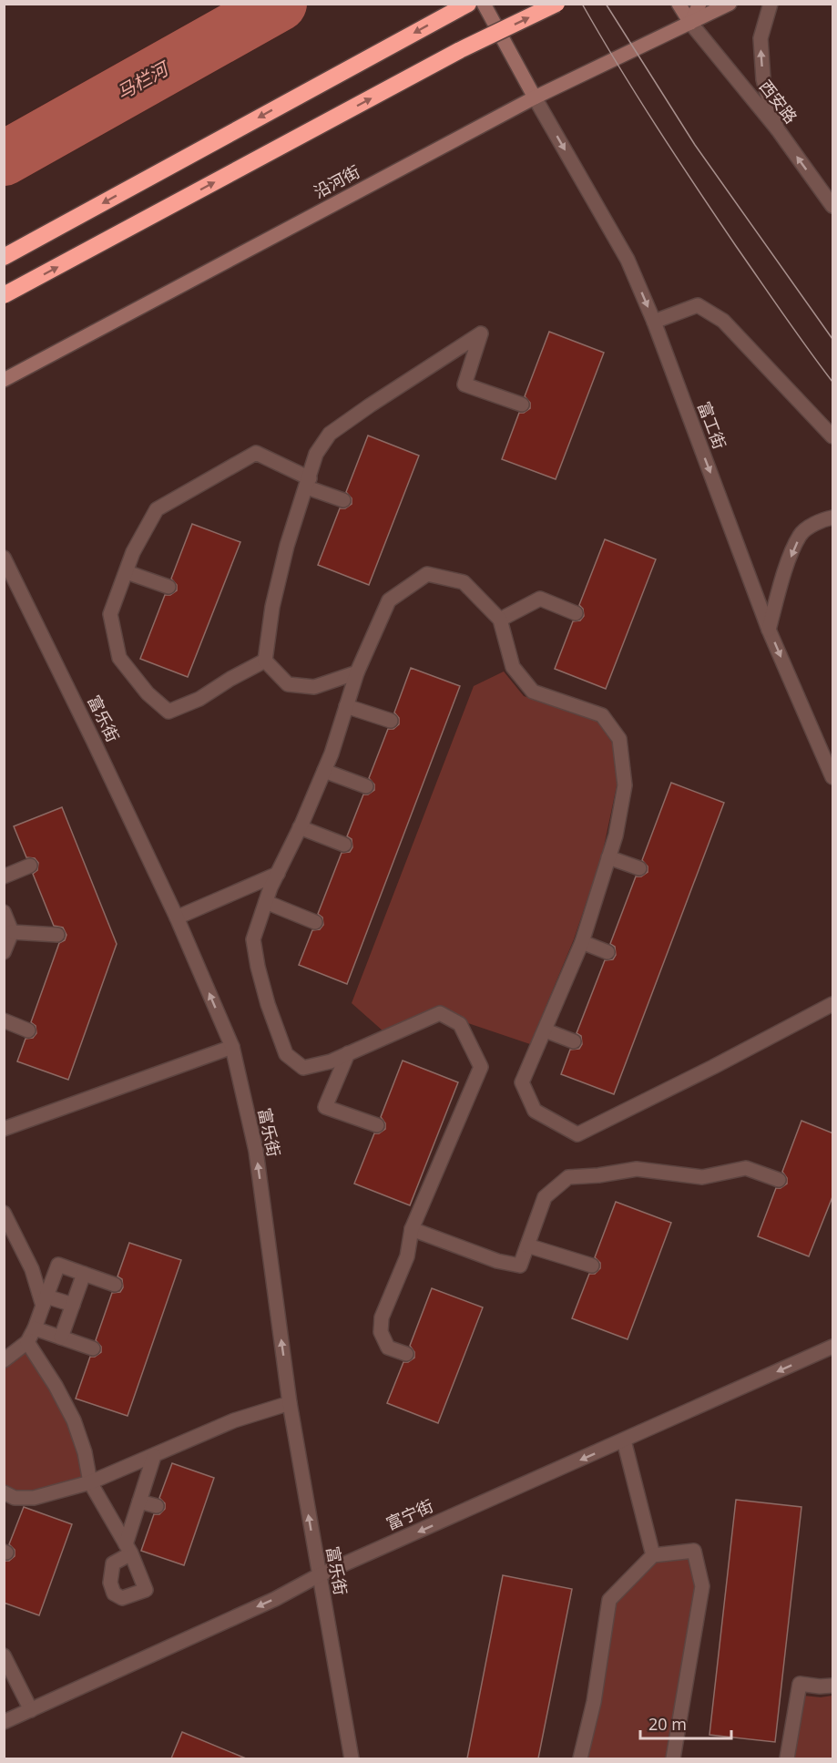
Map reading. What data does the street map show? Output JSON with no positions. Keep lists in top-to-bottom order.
{
  "streets": {
    "main road": ["沿河街"],
    "street": [
      "西安路",
      "富工街",
      "富乐街",
      "富宁街"
    ]
  },
  "crossings": [
    ["西安路", "沿河街"],
    ["沿河街", "富工街"],
    ["富乐街", "富宁街"]
  ],
  "one_way": [
    "西安路",
    "富工街",
    "富乐街",
    "富宁街"
  ],
  "water": ["马栏河"],
  "scale_bar": "20 m"
}
